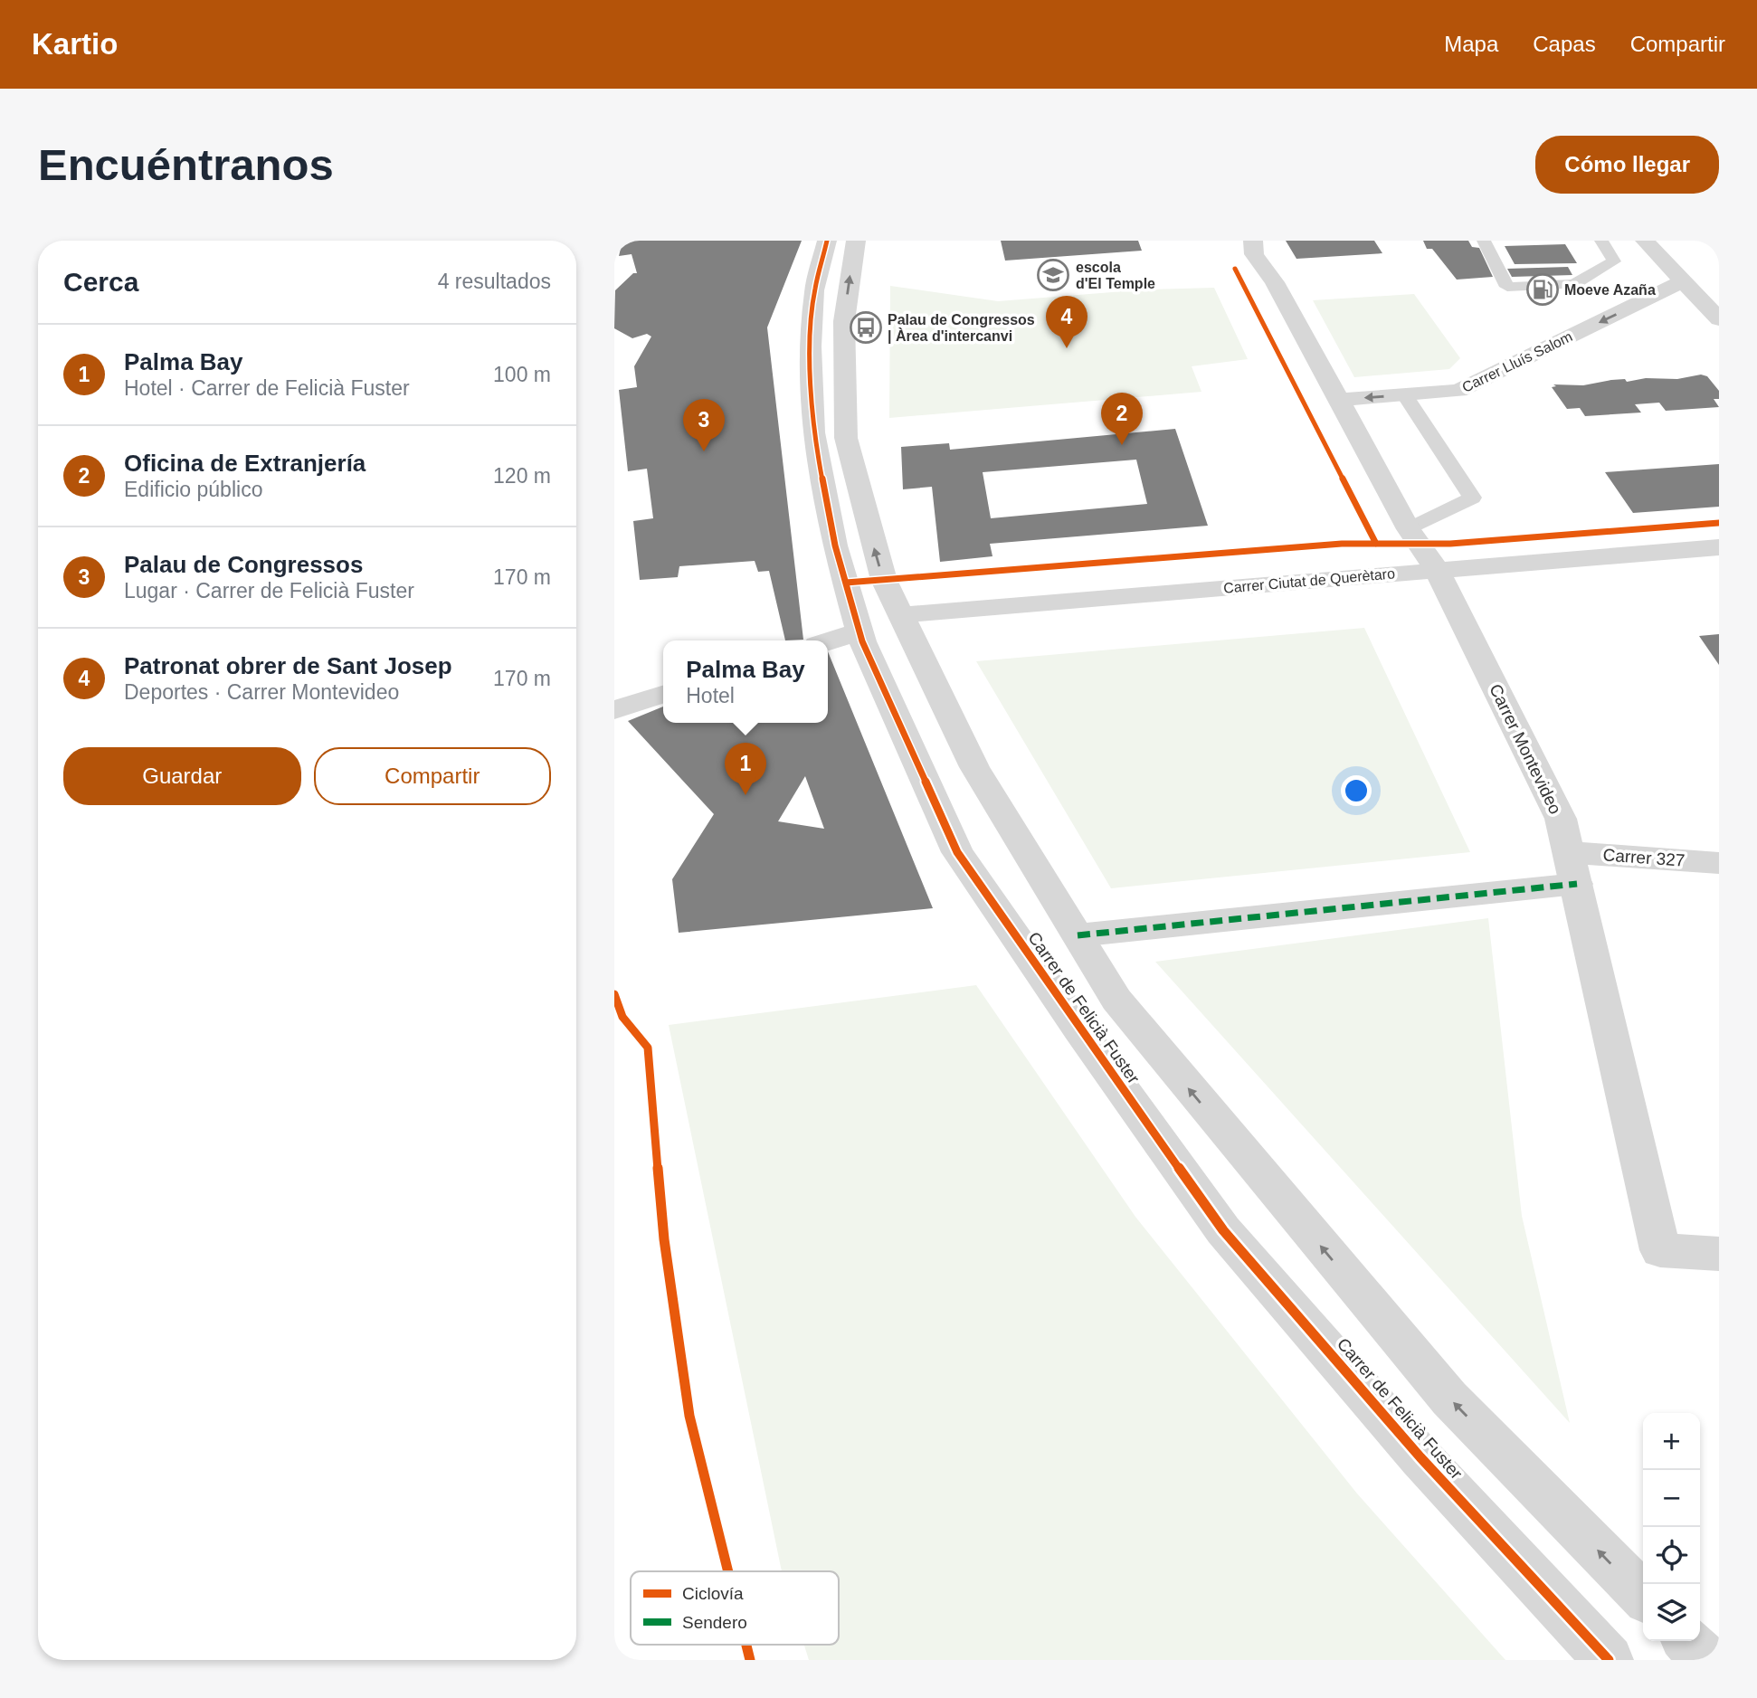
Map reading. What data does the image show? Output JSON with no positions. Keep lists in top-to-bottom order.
{
  "streets": {
    "street": [
      "Carrer Lluís Salom",
      "Carrer Ciutat de Querètaro",
      "Carrer Montevideo",
      "Carrer 327",
      "Carrer de Felicià Fuster"
    ]
  },
  "crossings": [
    ["Carrer Lluís Salom", "Carrer Montevideo"],
    ["Carrer Ciutat de Querètaro", "Carrer Montevideo"],
    ["Carrer Ciutat de Querètaro", "Carrer de Felicià Fuster"],
    ["Carrer Montevideo", "Carrer 327"],
    ["Carrer 327", "Carrer de Felicià Fuster"]
  ],
  "one_way": ["Carrer Lluís Salom"],
  "places": {
    "school or university": ["escola d'El Temple"],
    "fuel station": ["Moeve Azaña"],
    "bus stop": ["Palau de Congressos | Àrea d'intercanvi"]
  },
  "legend": ["Ciclovía", "Sendero"],
  "page": {
    "header": "Kartio",
    "nav": ["Mapa", "Capas", "Compartir"],
    "buttons": [
      "Cómo llegar",
      ["Guardar", "Compartir"]
    ],
    "title": "Encuéntranos",
    "heading": ["Cerca", "4 resultados"],
    "pins": [
      "4",
      "2",
      "3",
      "1"
    ],
    "list": [
      {
        "mark": "1",
        "name": "Palma Bay",
        "note": "Hotel · Carrer de Felicià Fuster",
        "value": "100 m"
      },
      {
        "mark": "2",
        "name": "Oficina de Extranjería",
        "note": "Edificio público",
        "value": "120 m"
      },
      {
        "mark": "3",
        "name": "Palau de Congressos",
        "note": "Lugar · Carrer de Felicià Fuster",
        "value": "170 m"
      },
      {
        "mark": "4",
        "name": "Patronat obrer de Sant Josep",
        "note": "Deportes · Carrer Montevideo",
        "value": "170 m"
      }
    ],
    "popup": ["Palma Bay", "Hotel"],
    "map_buttons": ["+", "−"]
  }
}
